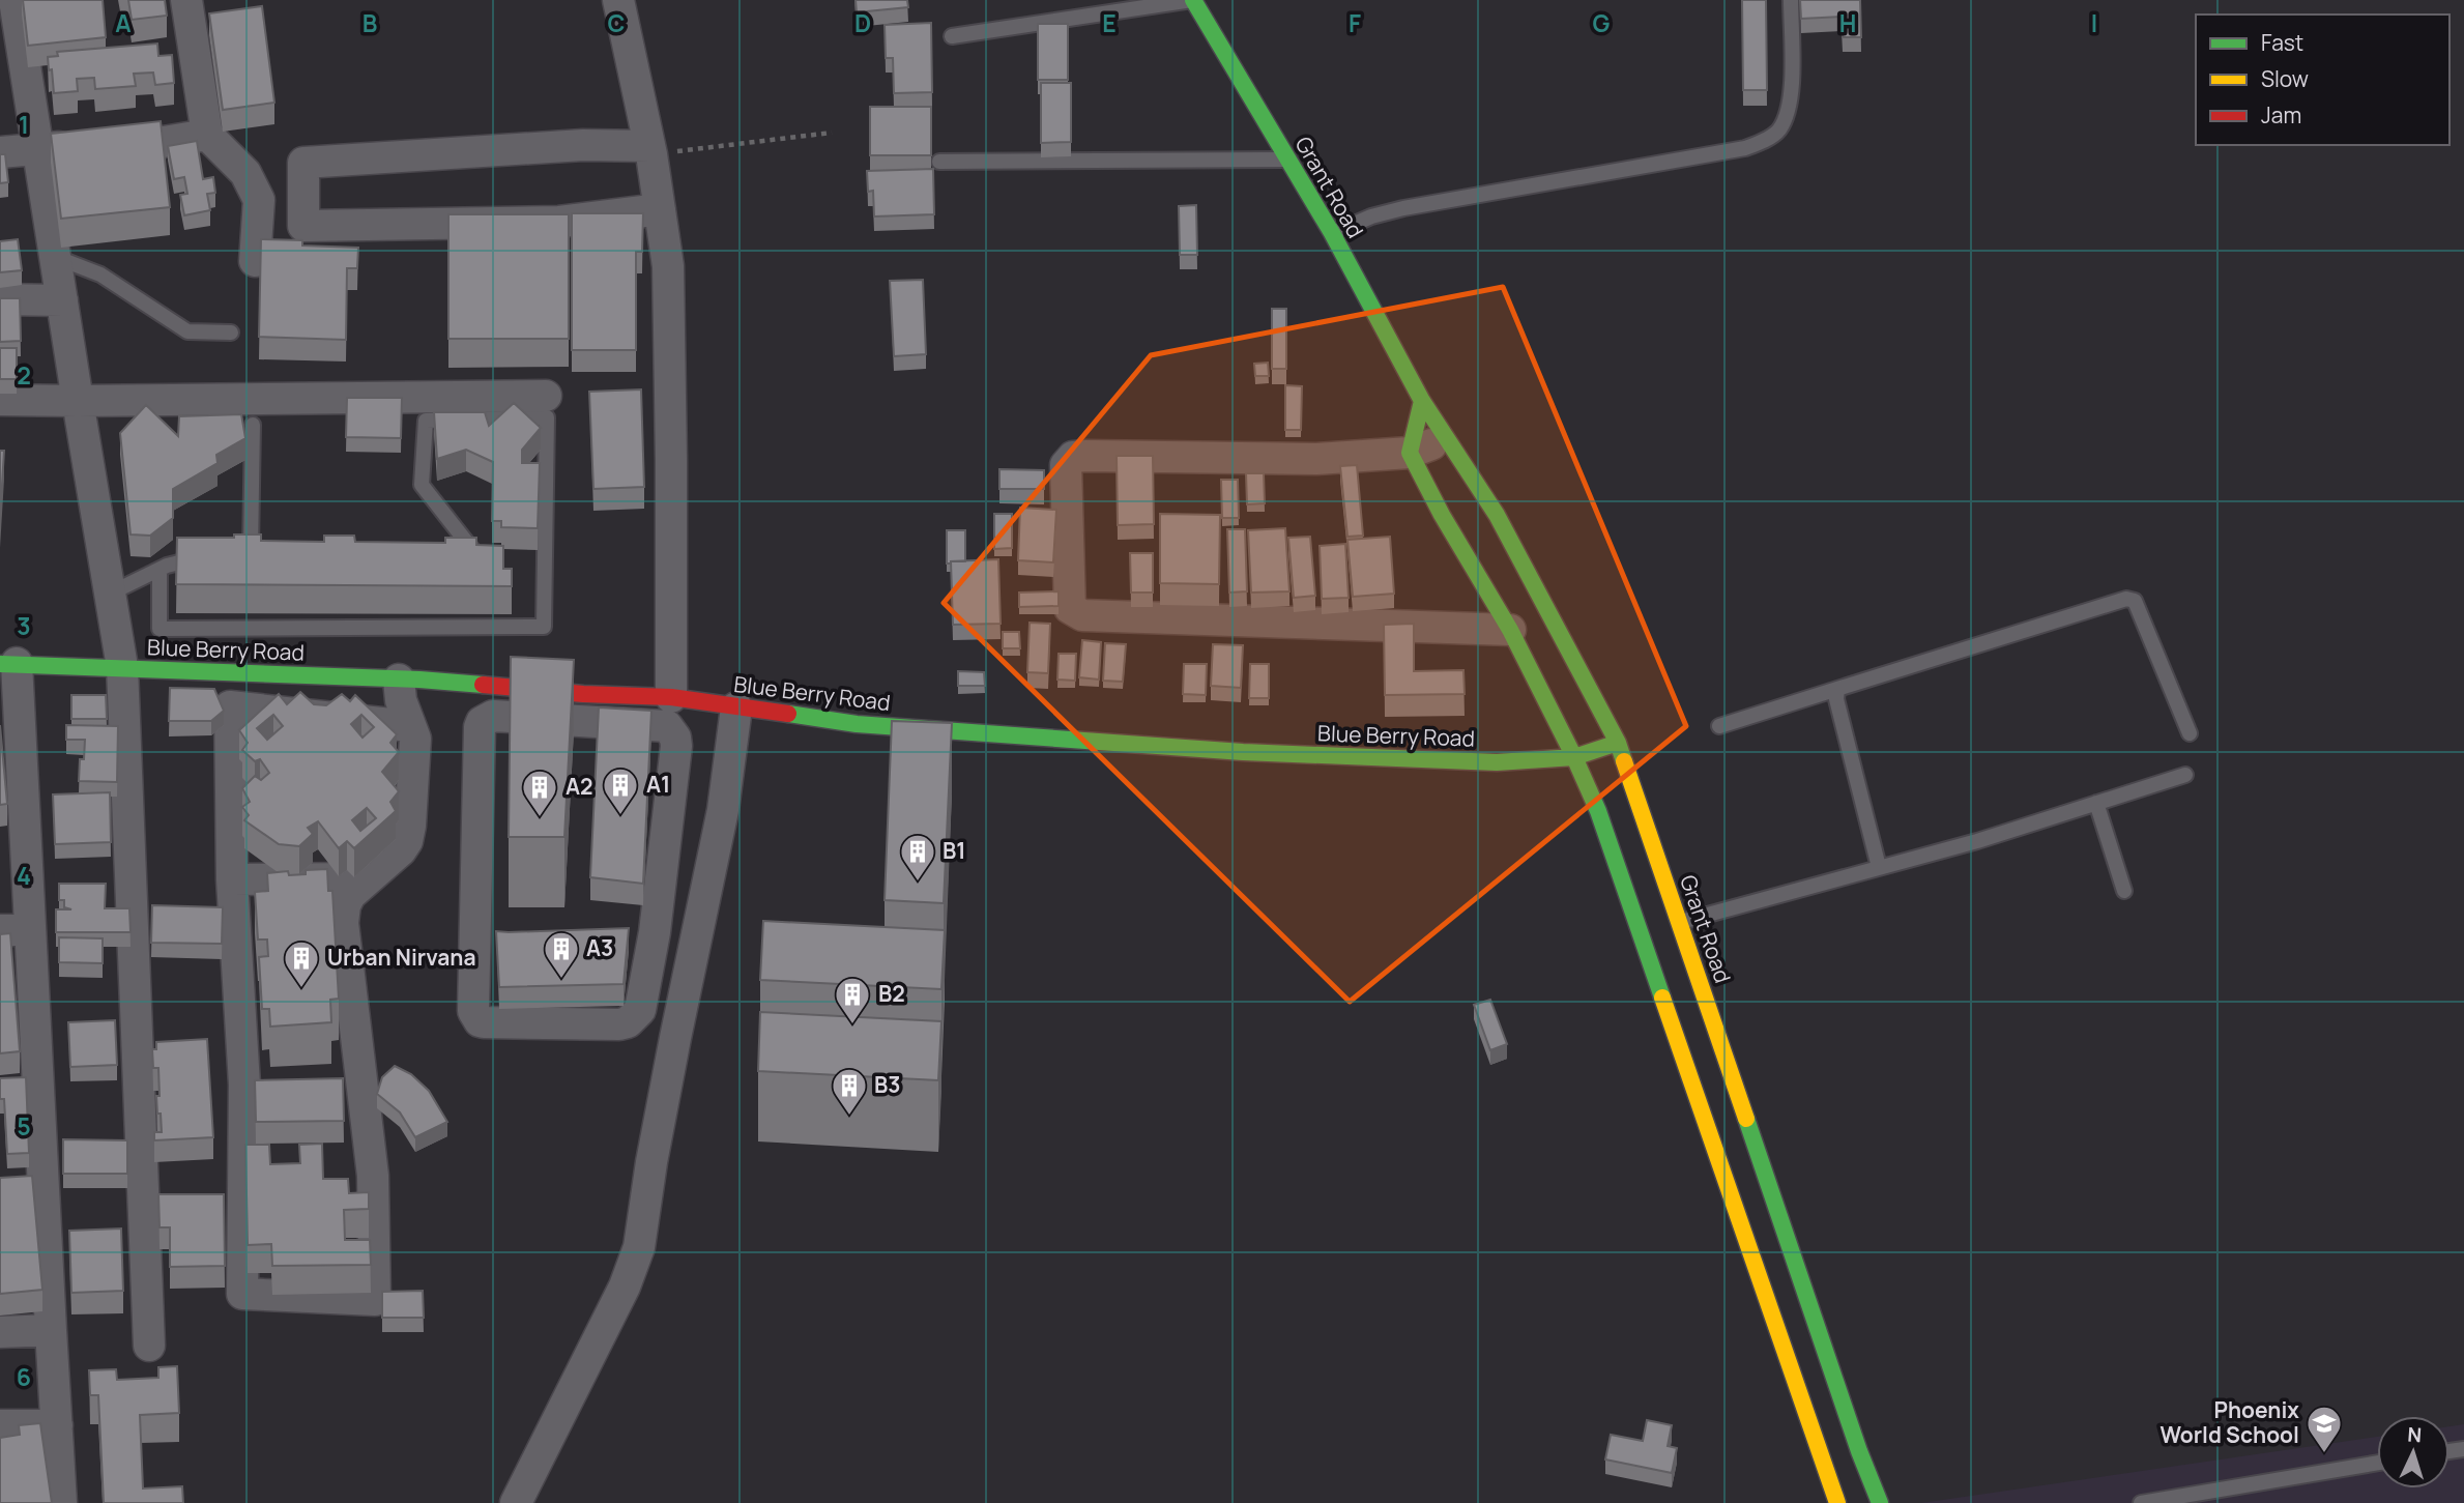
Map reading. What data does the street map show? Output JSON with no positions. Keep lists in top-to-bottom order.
{
  "streets": {
    "main road": ["Grant Road", "Blue Berry Road"]
  },
  "crossings": [
    ["Grant Road", "Blue Berry Road"]
  ],
  "places": {
    "building": [
      "A1",
      "A2",
      "B1",
      "A3",
      "Urban Nirvana",
      "B2",
      "B3"
    ],
    "school or university": ["Phoenix World School"]
  },
  "legend": ["Fast", "Slow", "Jam"],
  "north": "top",
  "grid": {
    "columns": [
      "A",
      "B",
      "C",
      "D",
      "E",
      "F",
      "G",
      "H",
      "I"
    ],
    "rows": [
      "1",
      "2",
      "3",
      "4",
      "5",
      "6"
    ]
  }
}
